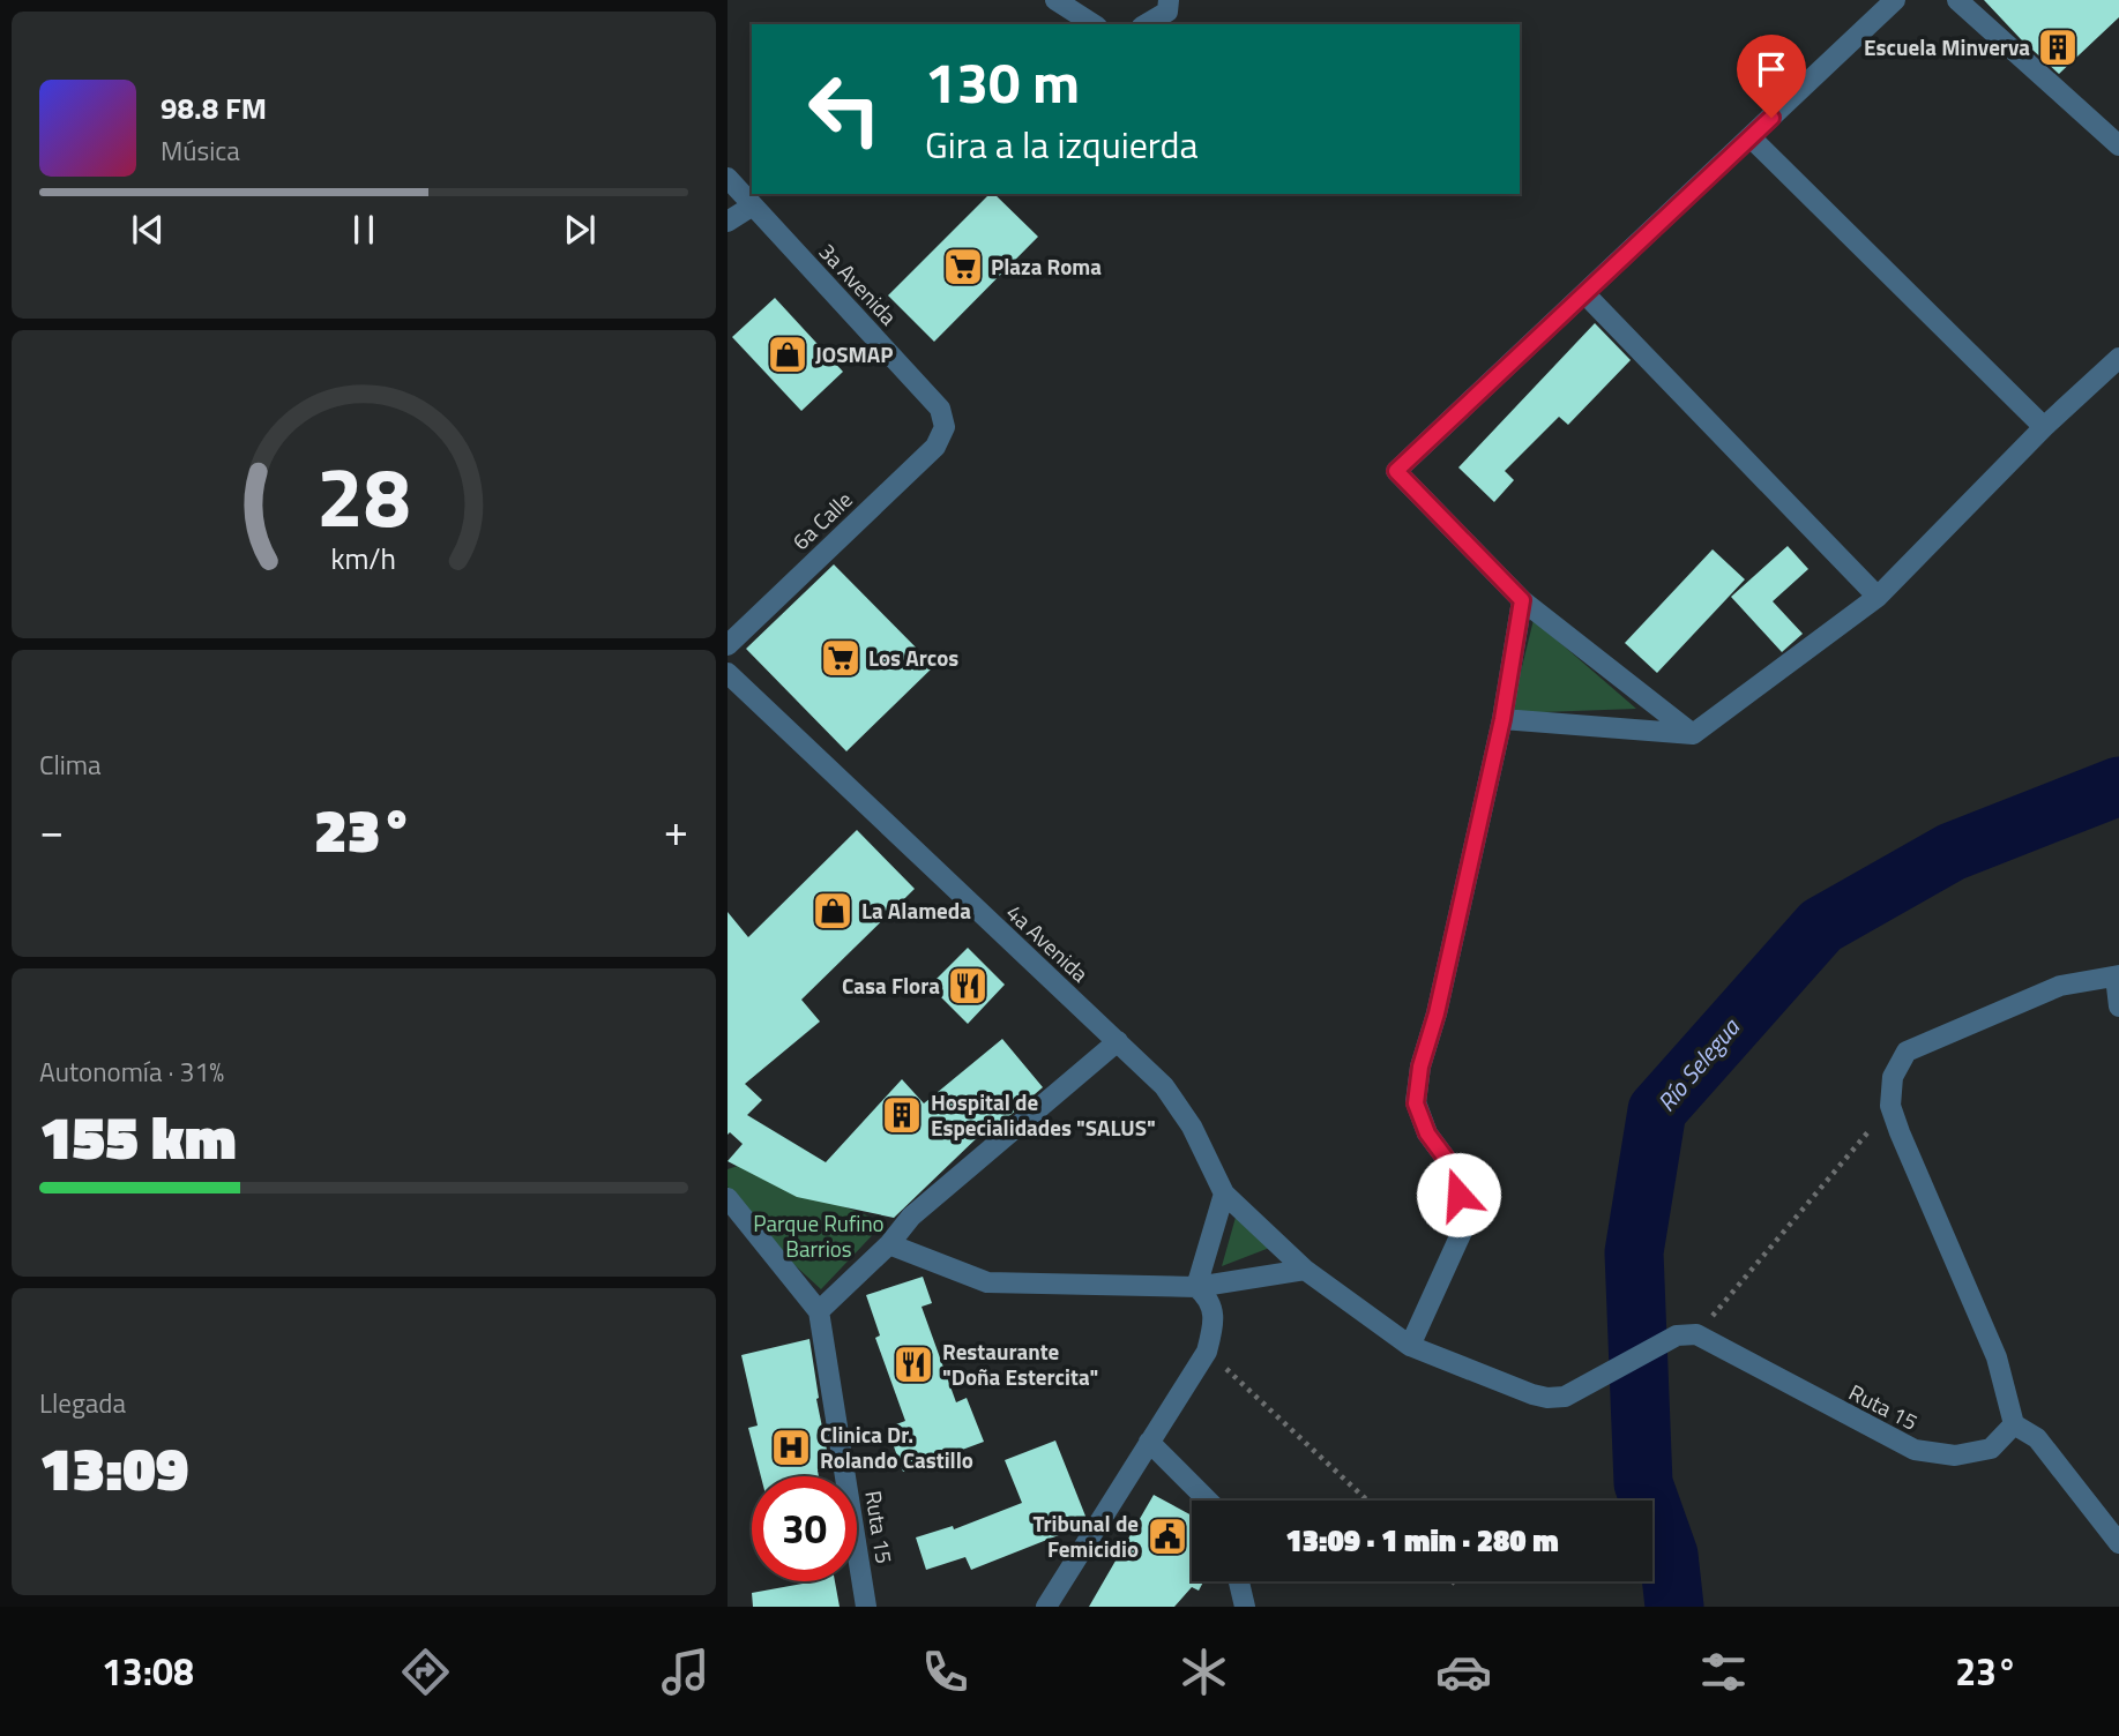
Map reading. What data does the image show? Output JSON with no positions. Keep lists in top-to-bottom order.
{
  "streets": {
    "street": [
      "3a Avenida",
      "6a Calle",
      "4a Avenida",
      "Ruta 15"
    ]
  },
  "crossings": [
    ["3a Avenida", "6a Calle"]
  ],
  "water": ["Río Selegua"],
  "parks": ["Parque Rufino Barrios"],
  "places": {
    "building": ["Escuela Minverva", "Hospital de Especialidades \"SALUS\""],
    "supermarket": ["Plaza Roma", "Los Arcos"],
    "shop": ["JOSMAP", "La Alameda"],
    "restaurant": ["Casa Flora", "Restaurante \"Doña Estercita\""],
    "hospital": ["Clinica Dr. Rolando Castillo"],
    "public building": ["Tribunal de Femicidio"]
  },
  "page": {
    "turn": ["130 m", "Gira a la izquierda"],
    "song": ["98.8 FM", "Música"],
    "tile": [
      "Clima",
      ["Autonomía · 31%", "155 km"],
      ["Llegada", "13:09"]
    ],
    "heat": ["−", "23°", "+"],
    "limit": "30",
    "trip": "13:09 · 1 min · 280 m",
    "tabs": ["13:08", "23°"],
    "gauge": ["28", "km/h"]
  }
}
